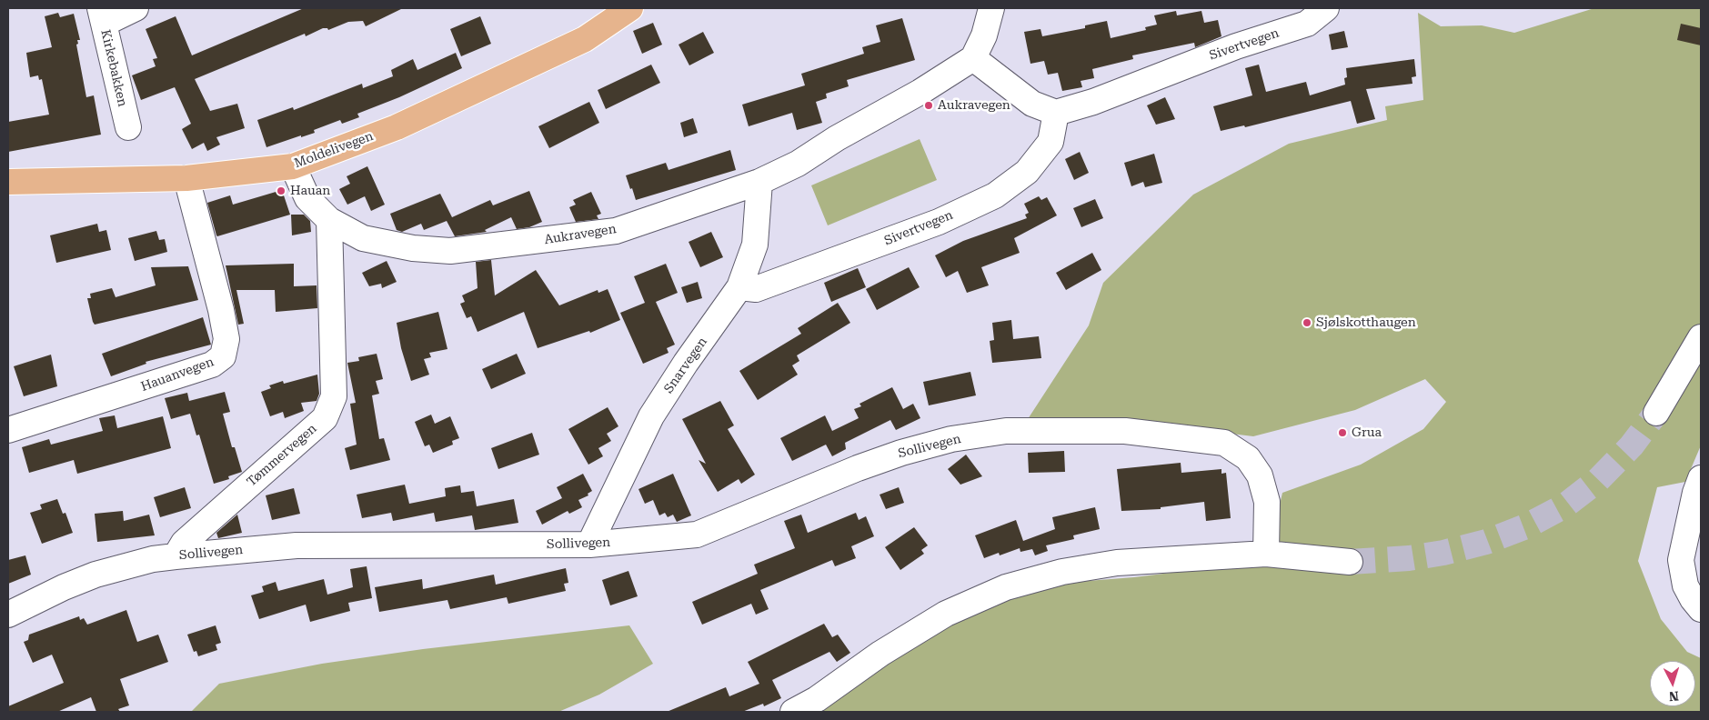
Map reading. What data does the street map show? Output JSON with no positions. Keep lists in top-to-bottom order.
{
  "streets": {
    "main road": ["Moldelivegen"],
    "street": [
      "Sivertvegen",
      "Kirkebakken",
      "Aukravegen",
      "Snarvegen",
      "Hauanvegen",
      "Sollivegen",
      "Tømmervegen"
    ]
  },
  "crossings": [
    ["Sivertvegen", "Snarvegen"],
    ["Moldelivegen", "Aukravegen"],
    ["Moldelivegen", "Hauanvegen"],
    ["Aukravegen", "Snarvegen"],
    ["Aukravegen", "Tømmervegen"],
    ["Snarvegen", "Sollivegen"],
    ["Sollivegen", "Tømmervegen"]
  ],
  "places": [
    "Aukravegen",
    "Hauan",
    "Sjølskotthaugen",
    "Grua"
  ],
  "north": "bottom"
}
